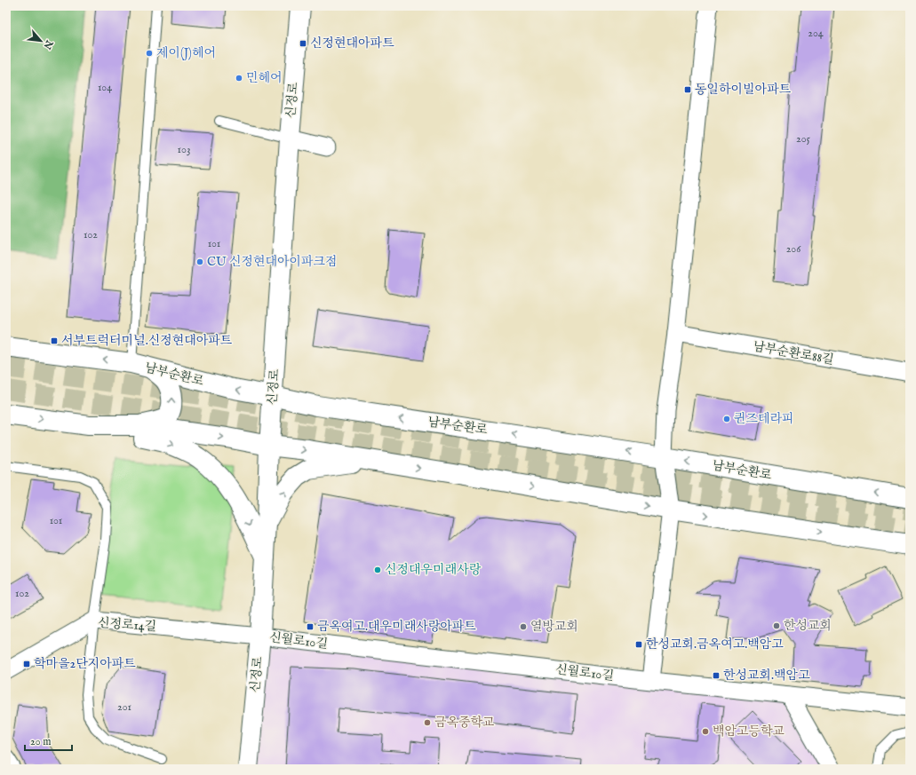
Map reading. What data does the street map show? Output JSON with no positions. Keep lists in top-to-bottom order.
{
  "streets": {
    "main road": ["신정로", "남부순환로"],
    "street": ["남부순환로88길", "신정로14길", "신월로10길"]
  },
  "crossings": [
    ["신정로", "남부순환로"],
    ["신정로", "신정로14길"],
    ["신정로", "신월로10길"],
    ["신정로14길", "신월로10길"]
  ],
  "places": {
    "transit": [
      "신정현대아파트",
      "동일하이빌아파트",
      "서부트럭터미널.신정현대아파트",
      "금옥여고.대우미래사랑아파트",
      "한성교회.금옥여고.백암고",
      "학마을2단지아파트",
      "한성교회.백암고"
    ],
    "other": [
      "제이(J)헤어",
      "민헤어",
      "CU 신정현대아이파크점",
      "퀸즈테라피",
      "신정대우미래사랑",
      "한성교회",
      "열방교회",
      "금옥중학교",
      "백암고등학교"
    ]
  },
  "house_numbers": [
    "204",
    "104",
    "205",
    "103",
    "102",
    "101",
    "206",
    "101",
    "102",
    "201"
  ],
  "scale_bar": "20 m",
  "north": "bottom right"
}
